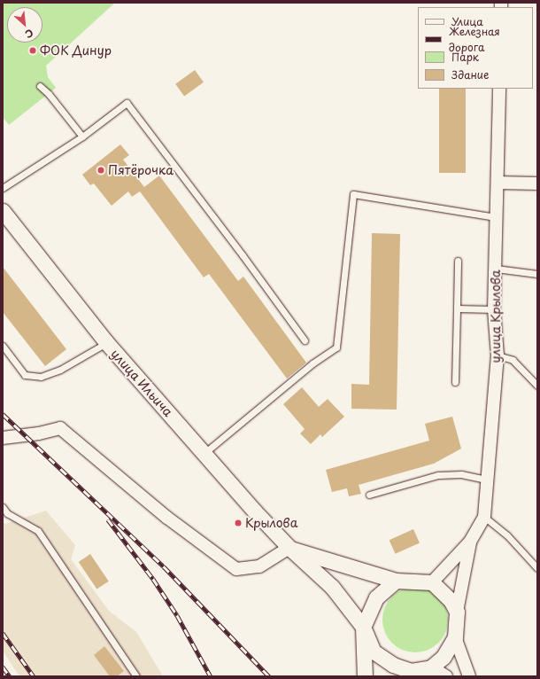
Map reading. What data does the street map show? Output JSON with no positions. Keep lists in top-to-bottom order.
{
  "streets": {
    "street": ["улица Крылова", "улица Ильича"]
  },
  "places": ["ФОК Динур", "Пятёрочка", "Крылова"],
  "legend": [
    "Улица",
    "Железная дорога",
    "Парк",
    "Здание"
  ],
  "north": "bottom right"
}
